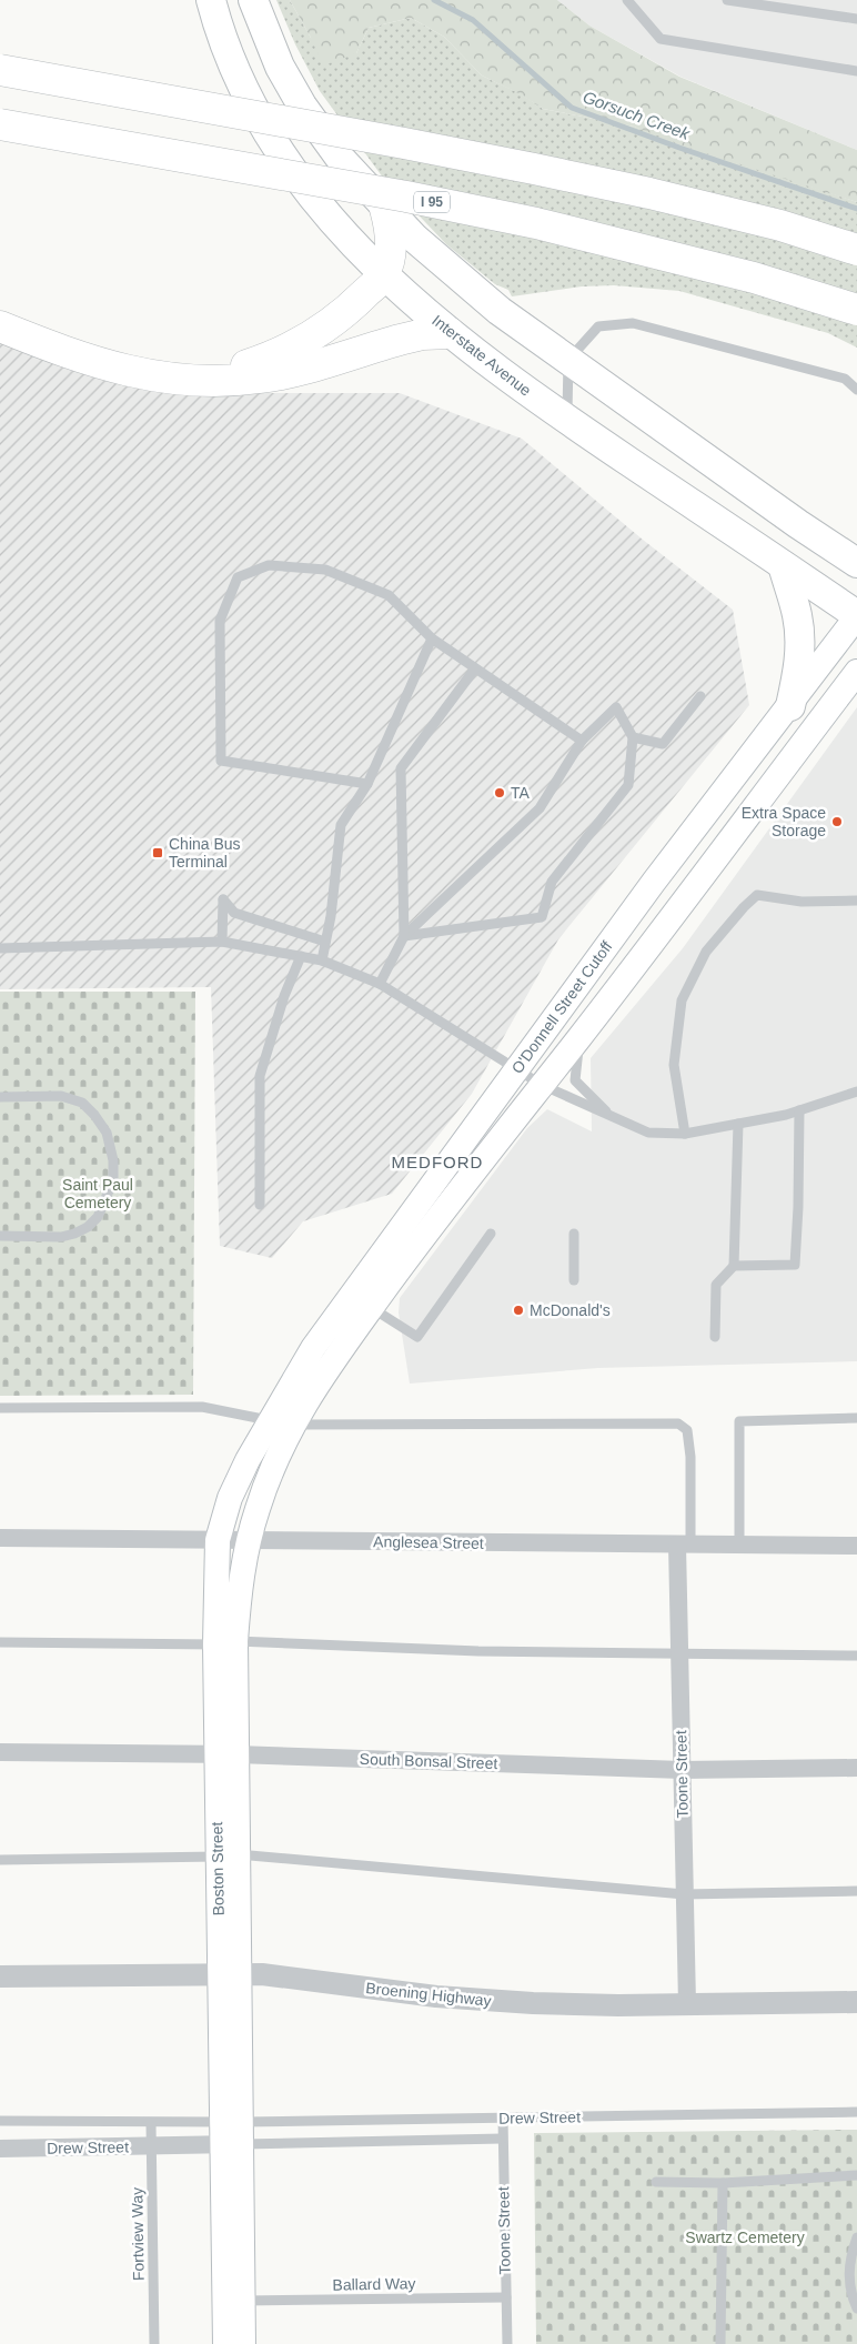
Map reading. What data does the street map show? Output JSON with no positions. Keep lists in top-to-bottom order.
{
  "streets": {
    "highway": ["I 95"],
    "main road": ["Interstate Avenue", "O'Donnell Street Cutoff", "Boston Street"],
    "street": [
      "Anglesea Street",
      "South Bonsal Street",
      "Toone Street",
      "Broening Highway",
      "Drew Street"
    ],
    "lane": ["Fortview Way", "Ballard Way"]
  },
  "crossings": [
    ["Interstate Avenue", "O'Donnell Street Cutoff"],
    ["O'Donnell Street Cutoff", "Boston Street"],
    ["Anglesea Street", "Toone Street"],
    ["Anglesea Street", "Boston Street"],
    ["South Bonsal Street", "Toone Street"],
    ["South Bonsal Street", "Boston Street"],
    ["Toone Street", "Broening Highway"],
    ["Toone Street", "Drew Street"],
    ["Toone Street", "Ballard Way"],
    ["Boston Street", "Broening Highway"],
    ["Boston Street", "Drew Street"],
    ["Boston Street", "Ballard Way"],
    ["Drew Street", "Fortview Way"]
  ],
  "districts": ["MEDFORD"],
  "water": ["Gorsuch Creek"],
  "parks": ["Saint Paul Cemetery", "Swartz Cemetery"],
  "places": {
    "other": ["TA", "Extra Space Storage", "McDonald's"],
    "transit": ["China Bus Terminal"]
  }
}
